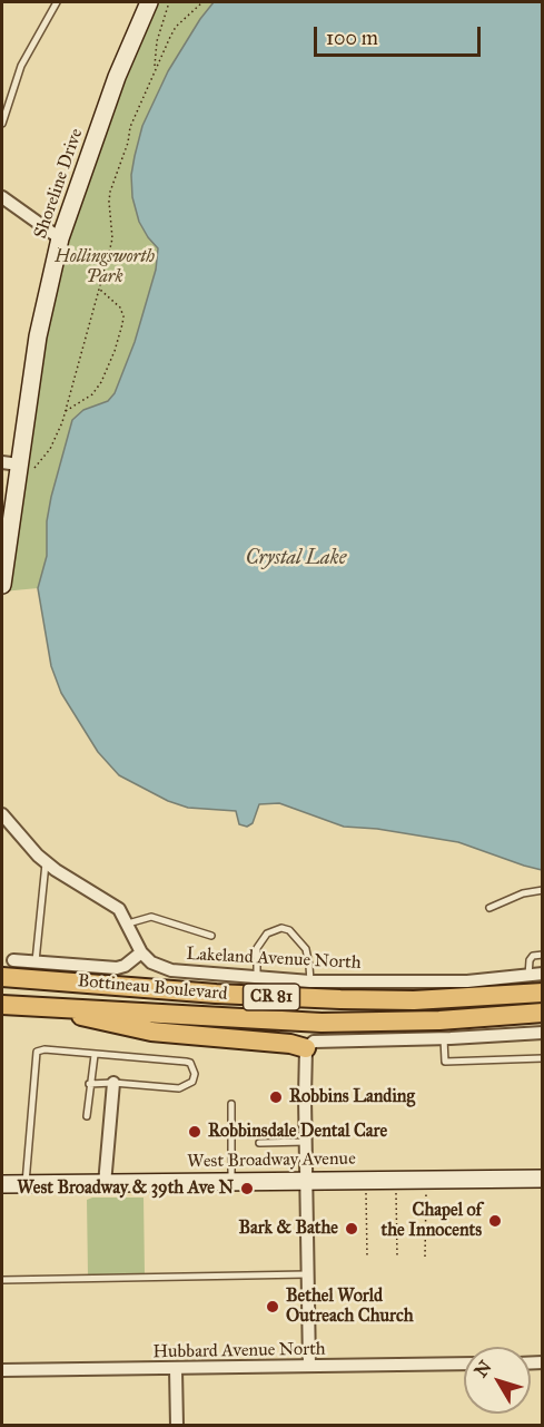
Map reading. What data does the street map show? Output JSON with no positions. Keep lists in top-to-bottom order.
{
  "streets": {
    "main road": ["Bottineau Boulevard", "CR 81"],
    "street": [
      "Shoreline Drive",
      "Lakeland Avenue North",
      "West Broadway Avenue",
      "Hubbard Avenue North"
    ]
  },
  "water": ["Crystal Lake"],
  "parks": ["Hollingsworth Park"],
  "places": [
    "Robbins Landing",
    "Robbinsdale Dental Care",
    "West Broadway & 39th Ave N",
    "Chapel of the Innocents",
    "Bark & Bathe",
    "Bethel World Outreach Church"
  ],
  "scale_bar": "100 m",
  "north": "top left"
}
